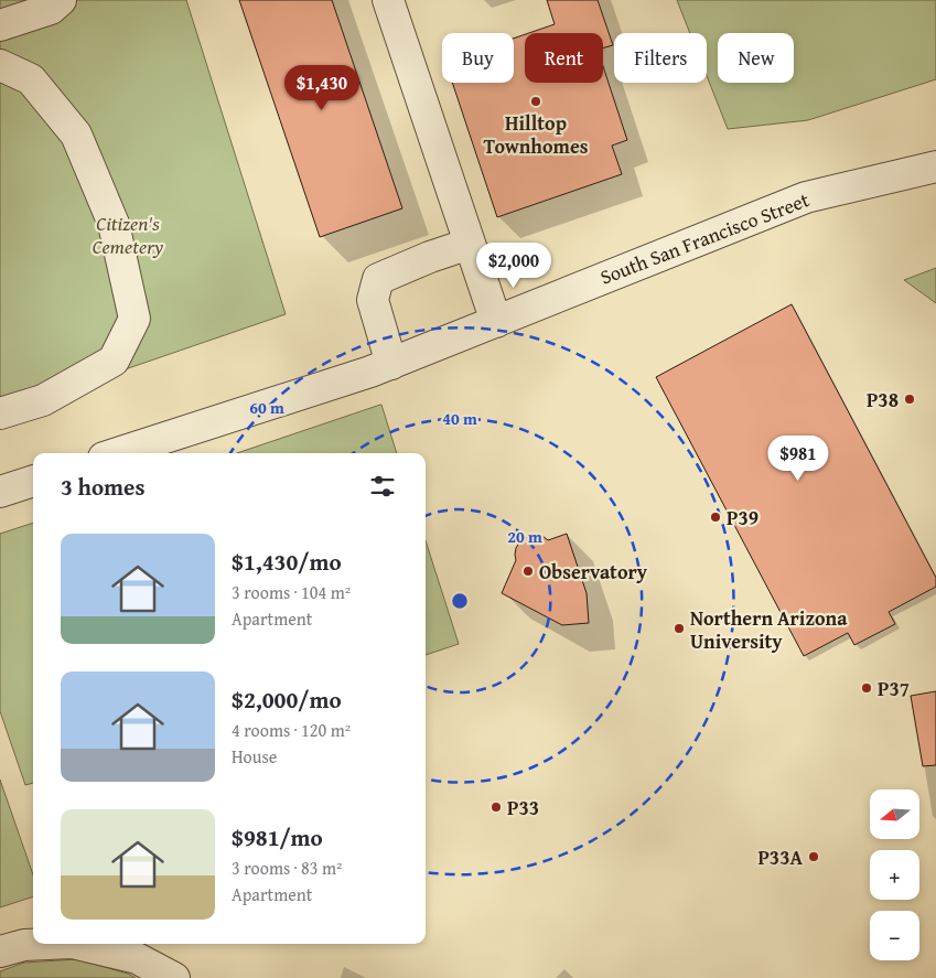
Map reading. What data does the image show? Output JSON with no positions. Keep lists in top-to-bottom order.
{
  "streets": {
    "street": ["South San Francisco Street"]
  },
  "parks": ["Citizen's Cemetery"],
  "places": [
    "Hilltop Townhomes",
    "P38",
    "P39",
    "Observatory",
    "Northern Arizona University",
    "P37",
    "P33",
    "P33A"
  ],
  "north": "left",
  "page": {
    "chip": [
      "Buy",
      "Rent",
      "Filters",
      "New"
    ],
    "price": ["$1,430", "$2,000", "$981"],
    "heading": "3 homes",
    "list": [
      {
        "name": "$1,430/mo",
        "note": "3 rooms · 104 m² · Apartment"
      },
      {
        "name": "$2,000/mo",
        "note": "4 rooms · 120 m² · House"
      },
      {
        "name": "$981/mo",
        "note": "3 rooms · 83 m² · Apartment"
      }
    ],
    "map_buttons": ["+", "−"]
  },
  "rings": ["60 m", "40 m", "20 m"]
}
